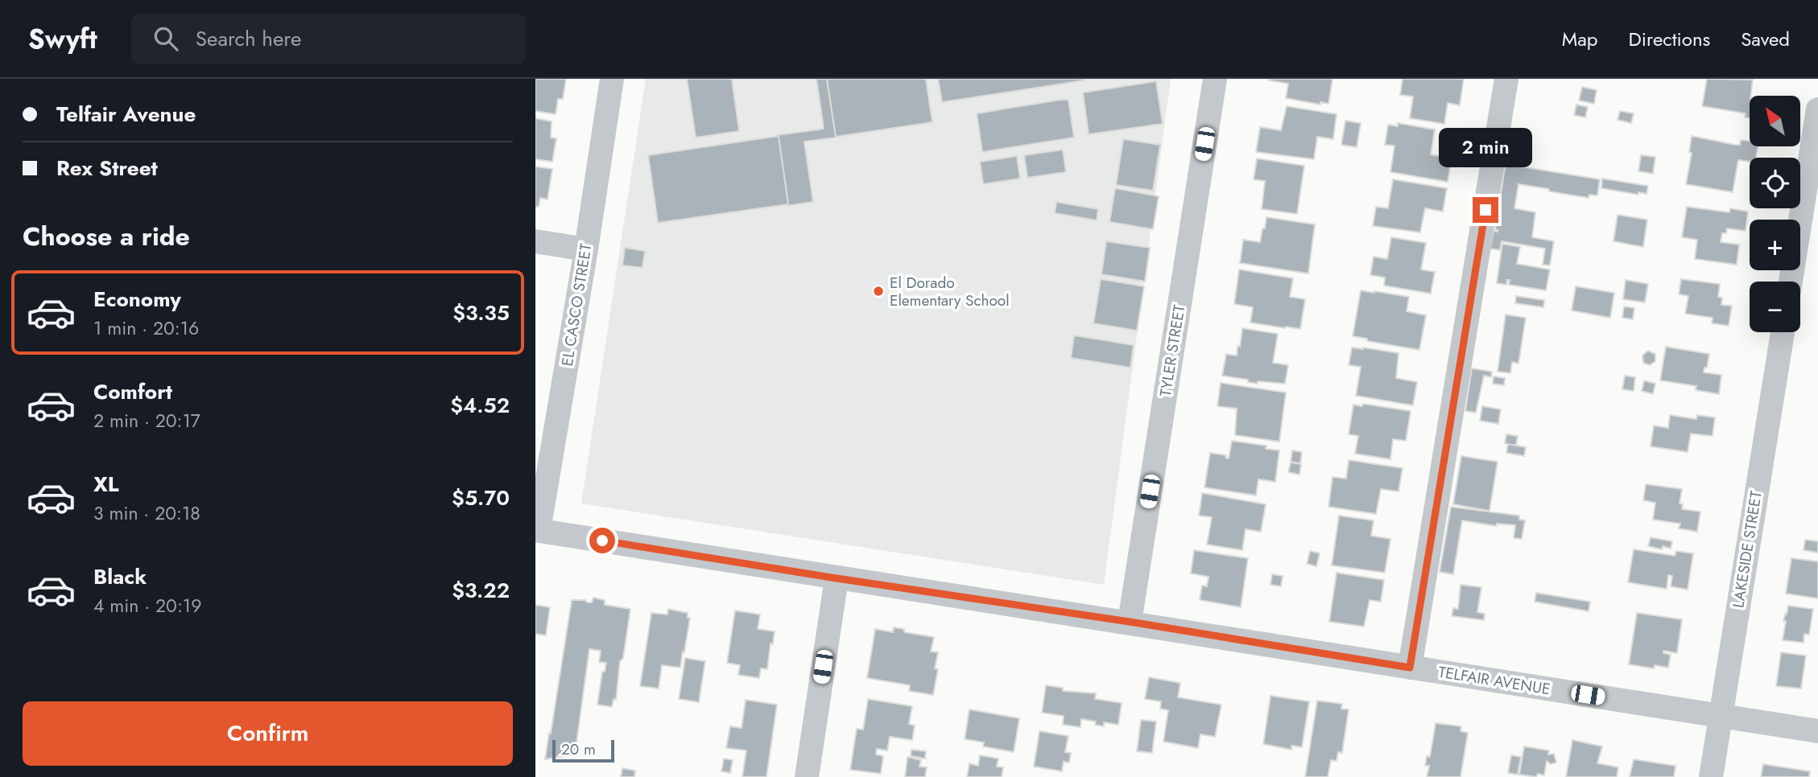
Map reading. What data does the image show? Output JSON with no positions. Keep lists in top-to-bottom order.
{
  "streets": {
    "street": [
      "EL CASCO STREET",
      "TYLER STREET",
      "LAKESIDE STREET",
      "TELFAIR AVENUE"
    ]
  },
  "crossings": [
    ["EL CASCO STREET", "TELFAIR AVENUE"],
    ["TYLER STREET", "TELFAIR AVENUE"],
    ["LAKESIDE STREET", "TELFAIR AVENUE"]
  ],
  "places": ["El Dorado Elementary School"],
  "scale_bar": "20 m",
  "north": "top left",
  "page": {
    "header": "Swyft",
    "search": "Search here",
    "nav": ["Map", "Directions", "Saved"],
    "banner": ["Telfair Avenue", "Rex Street"],
    "map_buttons": ["+", "−"],
    "bubble": "2 min",
    "heading": "Choose a ride",
    "list": [
      {
        "name": "Economy",
        "note": "1 min · 20:16",
        "value": "$3.35"
      },
      {
        "name": "Comfort",
        "note": "2 min · 20:17",
        "value": "$4.52"
      },
      {
        "name": "XL",
        "note": "3 min · 20:18",
        "value": "$5.70"
      },
      {
        "name": "Black",
        "note": "4 min · 20:19",
        "value": "$3.22"
      }
    ],
    "buttons": "Confirm",
    "scale": "20 m"
  }
}
